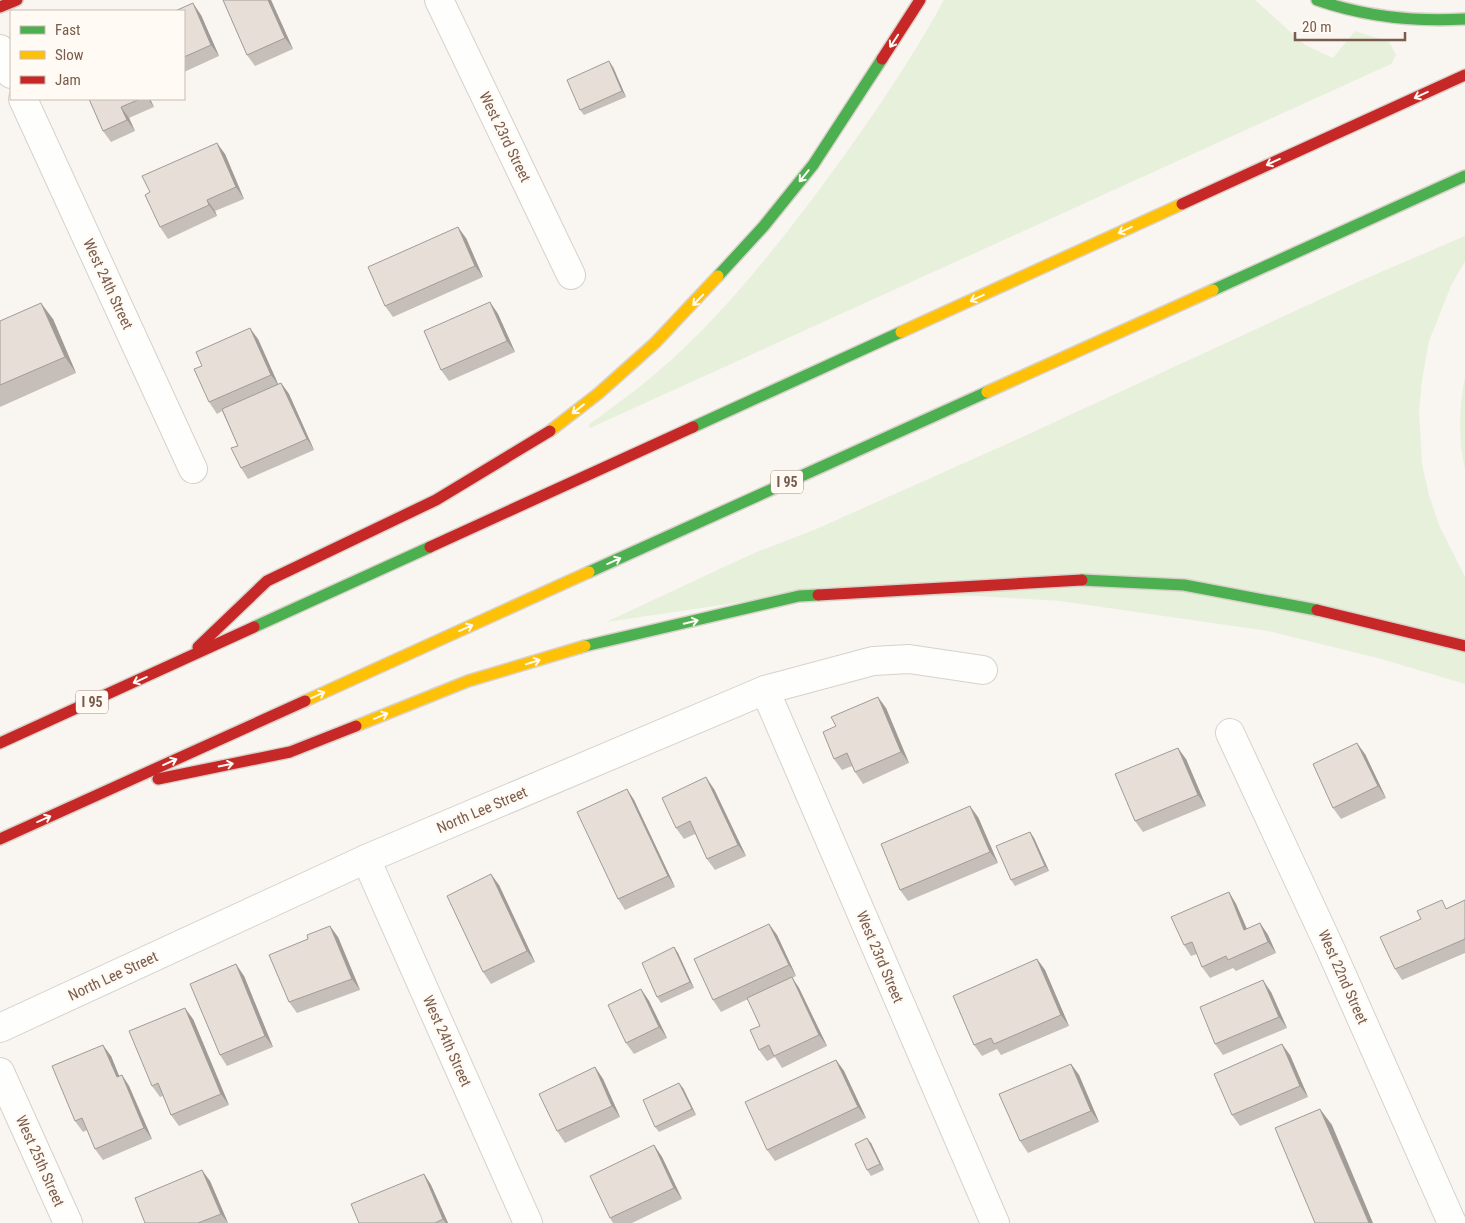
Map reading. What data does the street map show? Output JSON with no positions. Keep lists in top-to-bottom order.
{
  "streets": {
    "main road": ["I 95"],
    "street": [
      "West 23rd Street",
      "West 24th Street",
      "North Lee Street",
      "West 22nd Street",
      "West 25th Street"
    ]
  },
  "crossings": [
    ["West 23rd Street", "North Lee Street"],
    ["West 24th Street", "North Lee Street"]
  ],
  "legend": ["Fast", "Slow", "Jam"],
  "scale_bar": "20 m"
}
